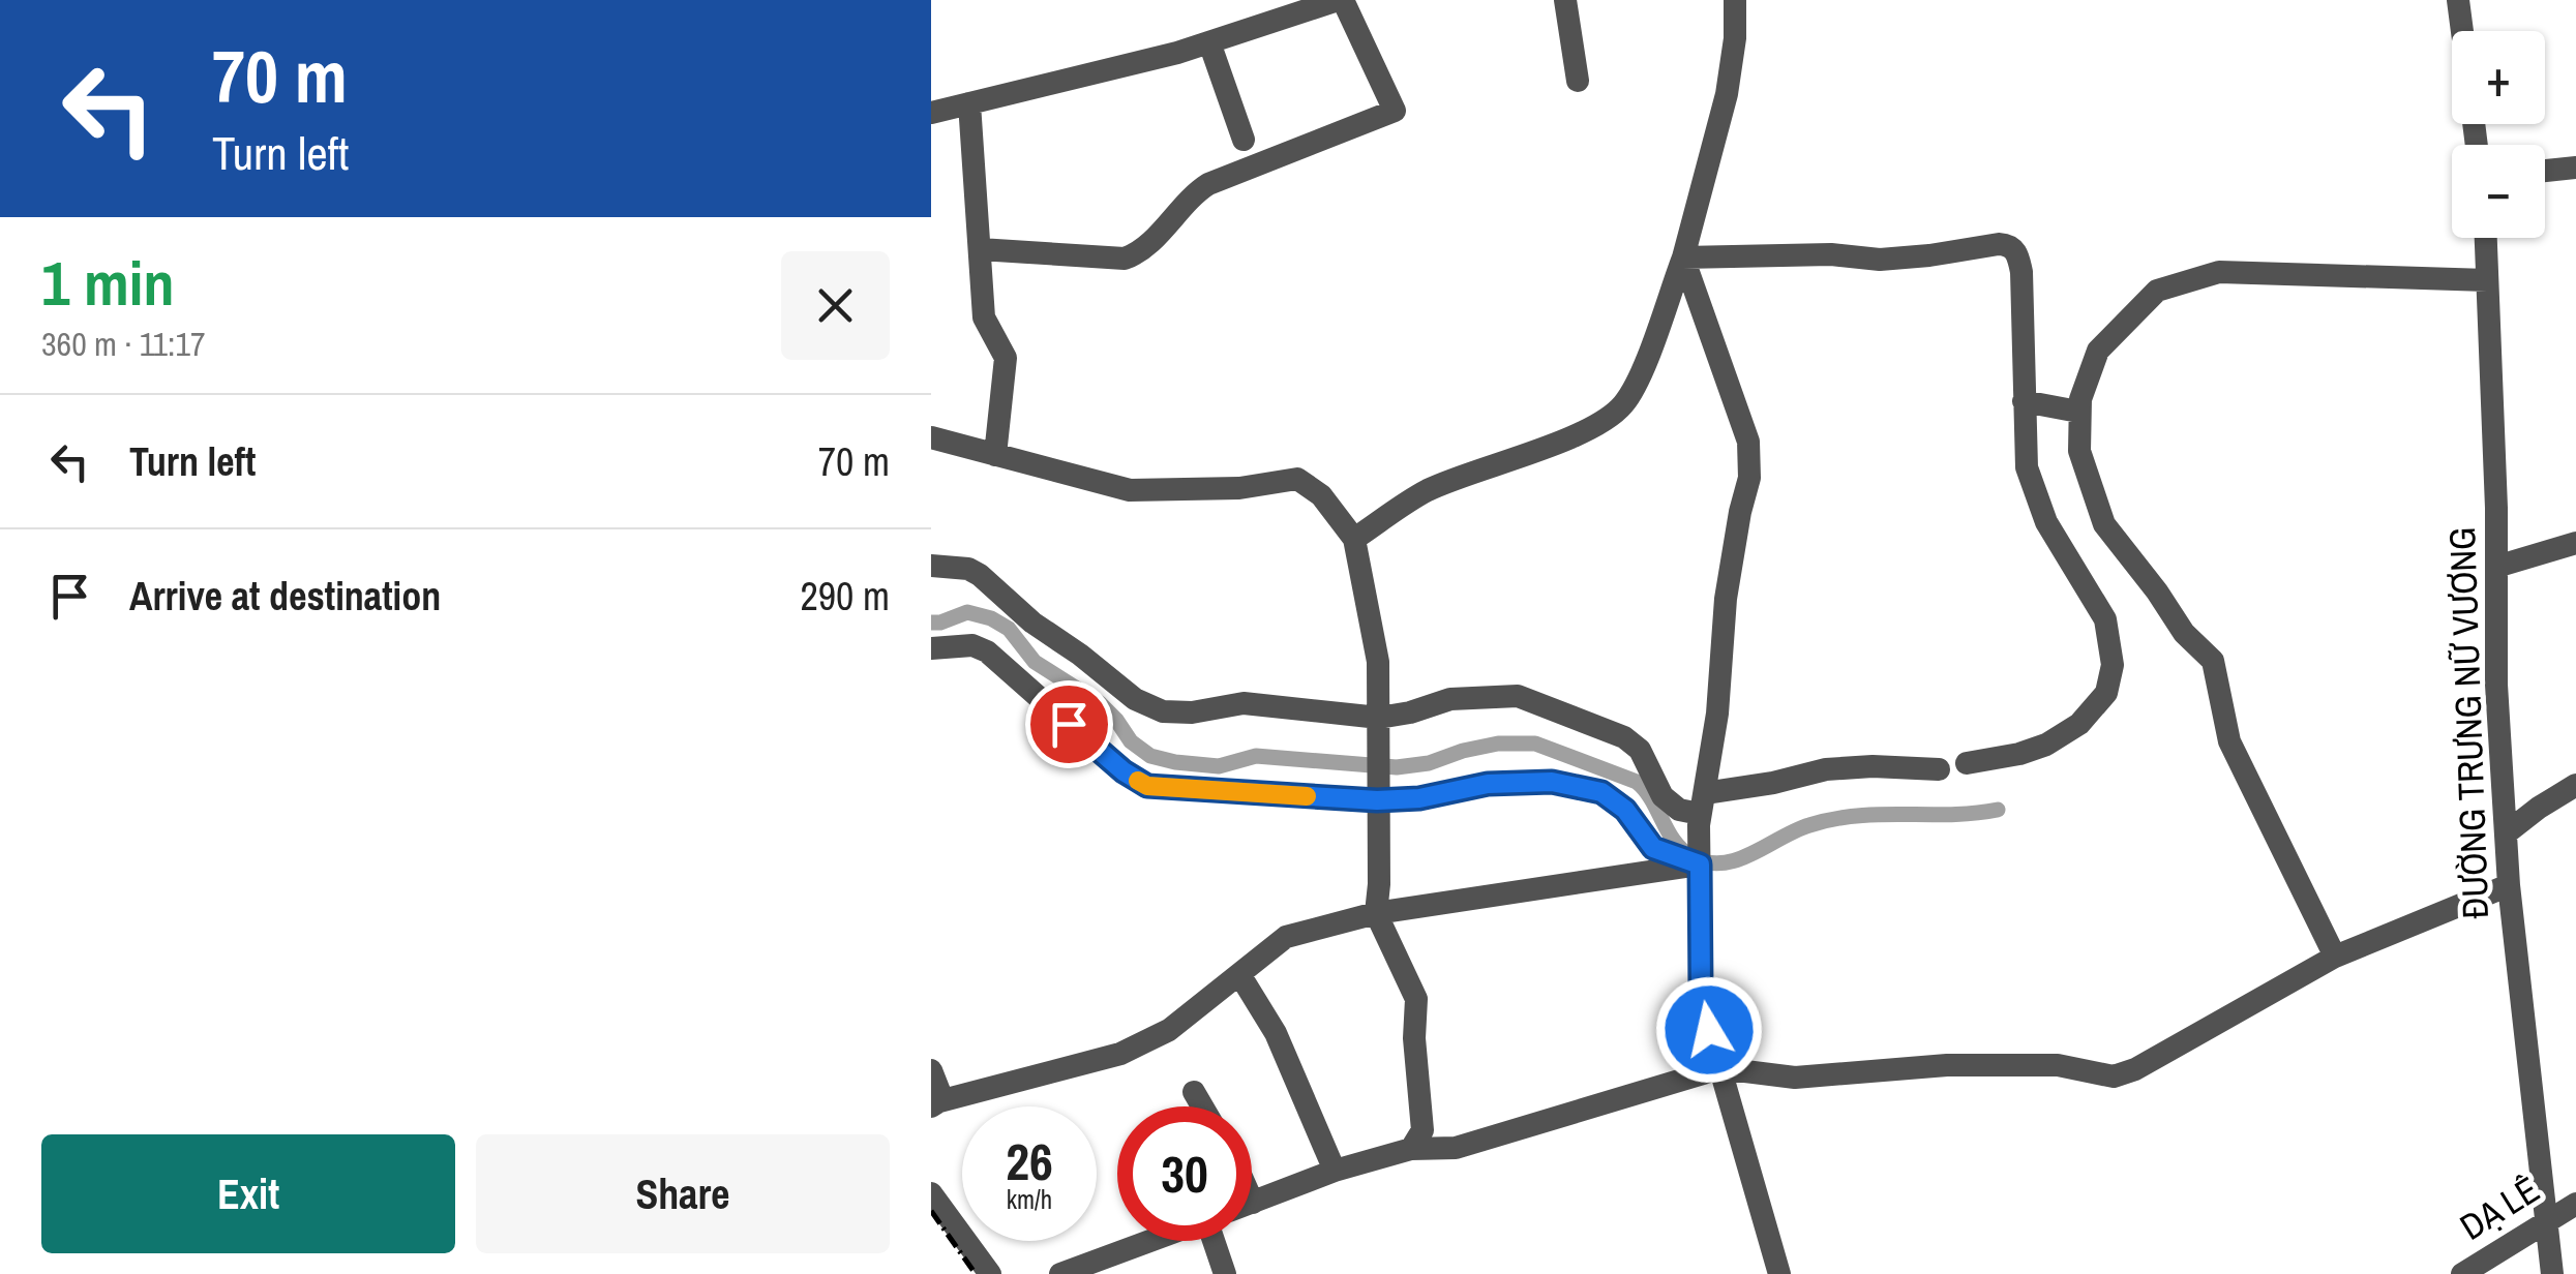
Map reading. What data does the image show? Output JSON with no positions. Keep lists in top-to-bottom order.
{
  "streets": {
    "street": ["ĐƯỜNG TRƯNG NỮ VƯƠNG", "DẠ LÊ"]
  },
  "crossings": [
    ["ĐƯỜNG TRƯNG NỮ VƯƠNG", "DẠ LÊ"]
  ],
  "page": {
    "turn": ["70 m", "Turn left"],
    "map_buttons": ["+", "−"],
    "heading": ["1 min", "360 m · 11:17"],
    "list": [
      {
        "name": "Turn left",
        "value": "70 m"
      },
      {
        "name": "Arrive at destination",
        "value": "290 m"
      }
    ],
    "speed": "26 km/h",
    "limit": "30",
    "buttons": ["Exit", "Share"]
  }
}
